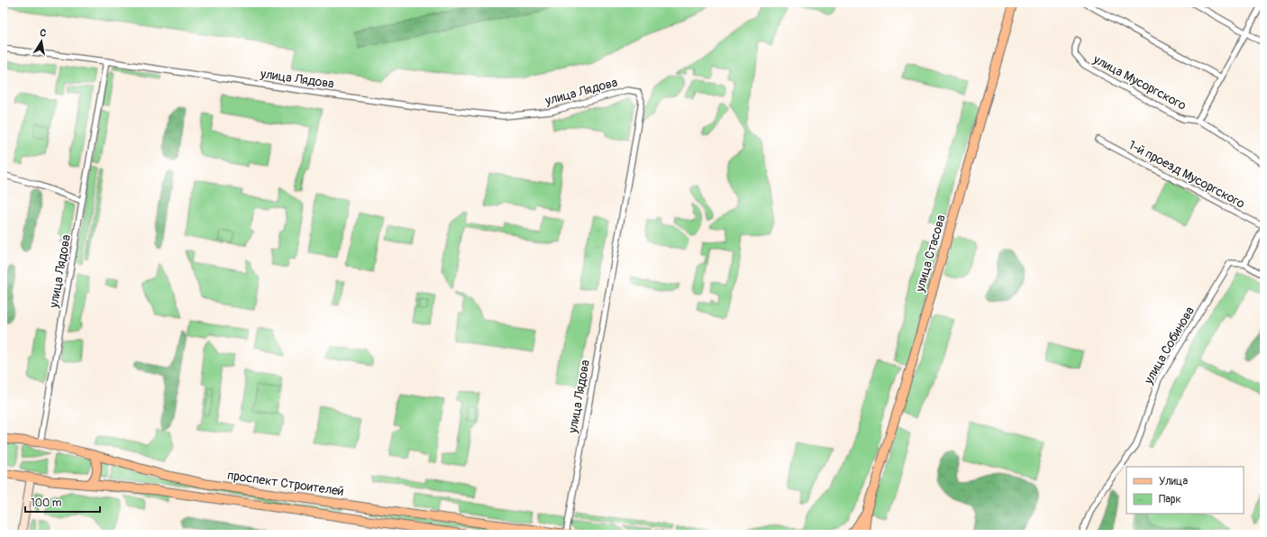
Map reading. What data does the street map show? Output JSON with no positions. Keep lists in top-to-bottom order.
{
  "streets": {
    "main road": ["улица Стасова", "проспект Строителей"],
    "street": [
      "улица Лядова",
      "улица Мусоргского",
      "1-й проезд Мусоргского",
      "улица Собинова"
    ]
  },
  "crossings": [
    ["улица Лядова", "проспект Строителей"]
  ],
  "legend": ["Улица", "Парк"],
  "scale_bar": "100 m",
  "north": "top"
}
